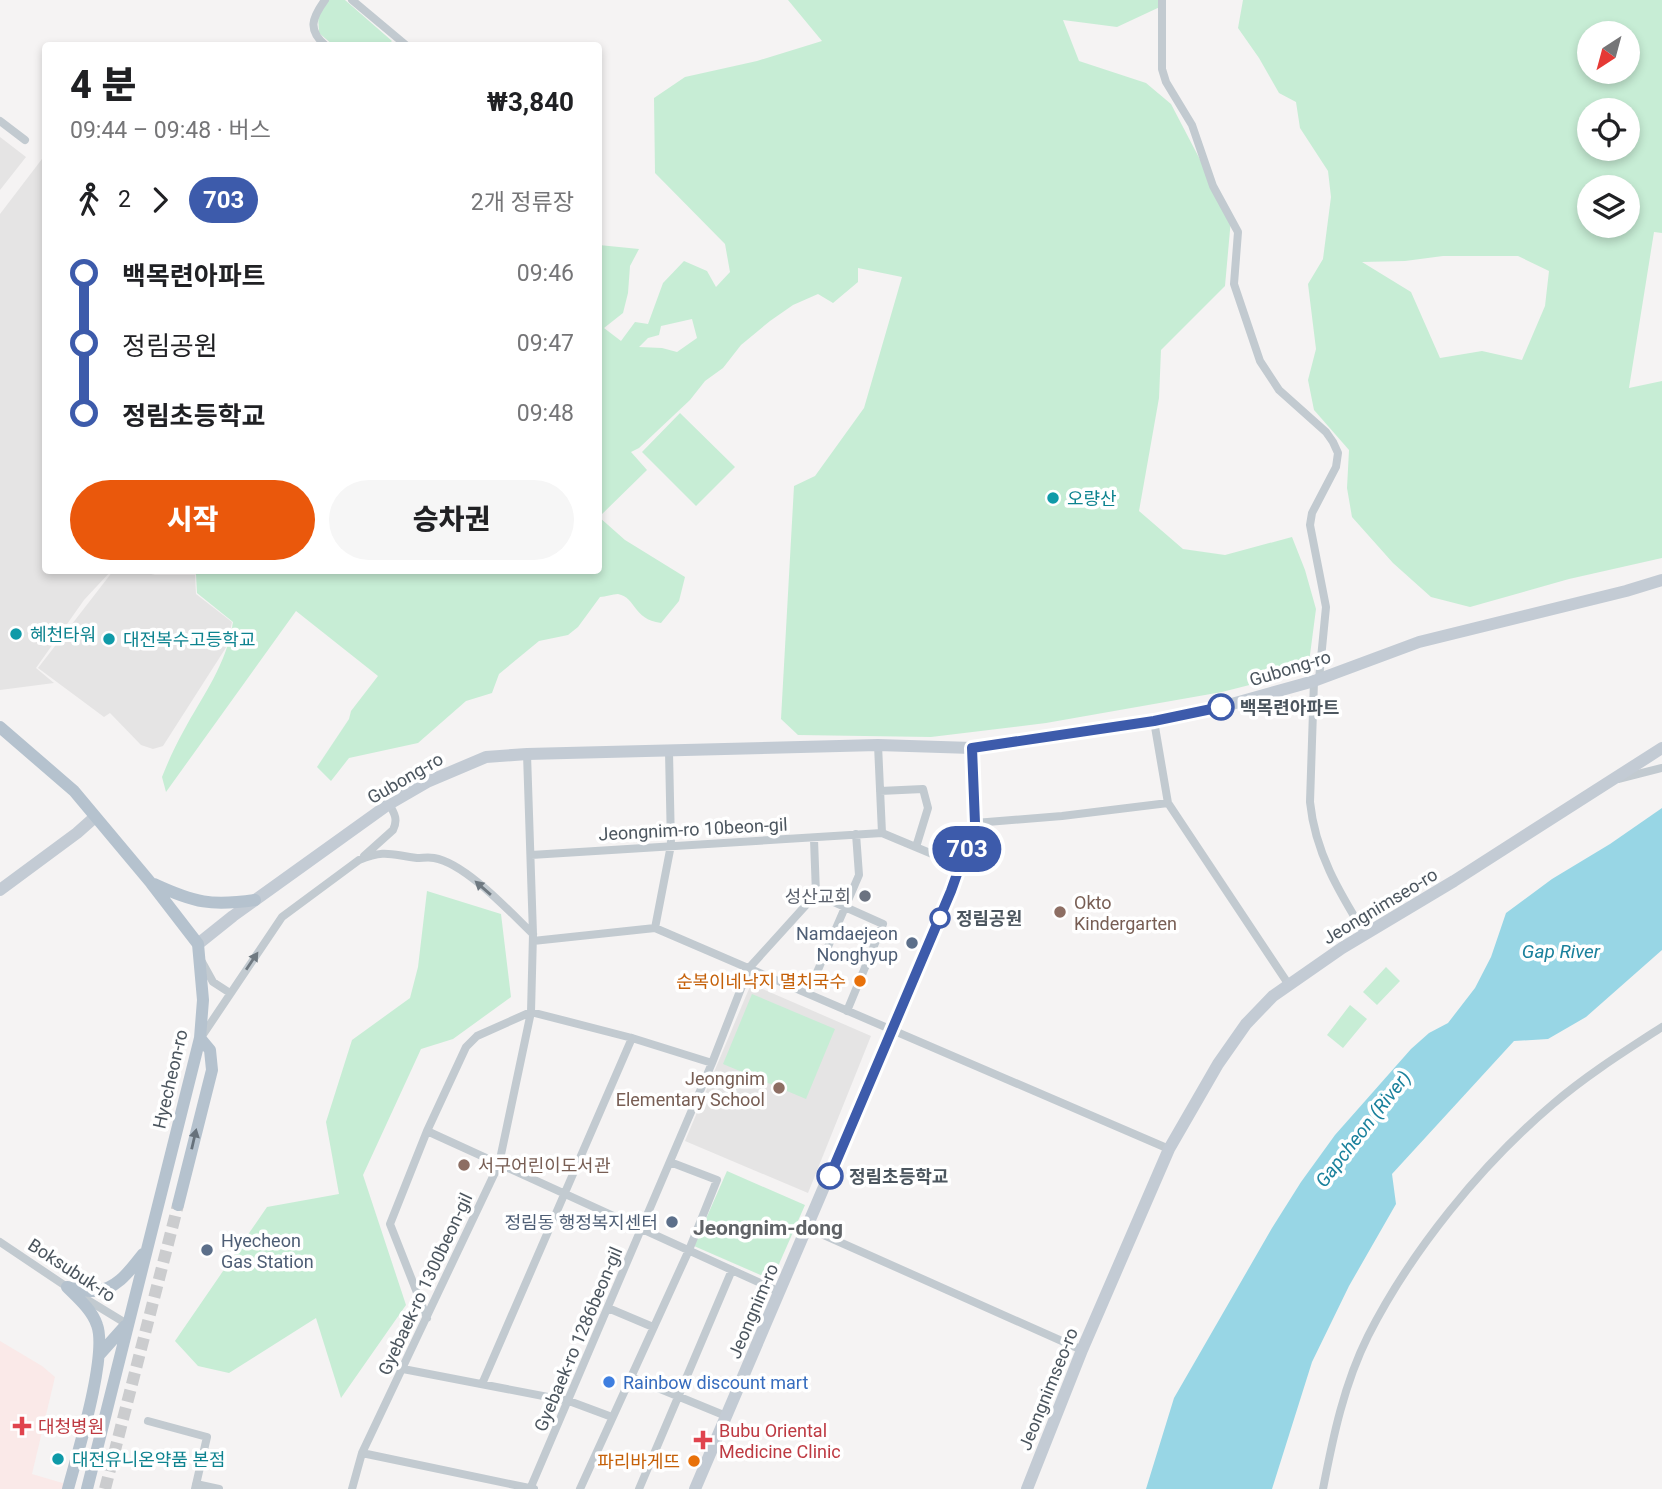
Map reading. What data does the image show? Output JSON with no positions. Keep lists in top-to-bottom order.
{
  "streets": {
    "main road": [
      "Gubong-ro",
      "Jeongnimseo-ro",
      "Hyecheon-ro",
      "Jeongnim-ro"
    ],
    "street": [
      "Jeongnim-ro 10beon-gil",
      "Boksubuk-ro",
      "Gyebaek-ro 1300beon-gil",
      "Gyebaek-ro 1286beon-gil"
    ]
  },
  "crossings": [
    ["Gubong-ro", "Hyecheon-ro"],
    ["Gubong-ro", "Gyebaek-ro 1300beon-gil"],
    ["Gubong-ro", "Jeongnim-ro"],
    ["Jeongnim-ro 10beon-gil", "Gyebaek-ro 1300beon-gil"],
    ["Jeongnim-ro 10beon-gil", "Jeongnim-ro"],
    ["Hyecheon-ro", "Boksubuk-ro"]
  ],
  "districts": ["Jeongnim-dong"],
  "water": ["Gap River", "Gapcheon (River)"],
  "places": {
    "other": [
      "오량산",
      "혜천타워",
      "대전복수고등학교",
      "백목련아파트",
      "성산교회",
      "Okto Kindergarten",
      "정림공원",
      "Namdaejeon Nonghyup",
      "순복이네낙지 멸치국수",
      "Jeongnim Elementary School",
      "서구어린이도서관",
      "정림초등학교",
      "정림동 행정복지센터",
      "Hyecheon Gas Station",
      "Rainbow discount mart",
      "대전유니온약품 본점",
      "파리바게뜨"
    ],
    "health": ["대청병원", "Bubu Oriental Medicine Clinic"]
  },
  "lines": ["bus line 703"],
  "north": "bottom left",
  "page": {
    "on_map": "703",
    "heading": ["4 분", "09:44 – 09:48 · 버스", "₩3,840"],
    "legs": ["2", "703", "2개 정류장"],
    "list": [
      {
        "name": "백목련아파트",
        "value": "09:46"
      },
      {
        "name": "정림공원",
        "value": "09:47"
      },
      {
        "name": "정림초등학교",
        "value": "09:48"
      }
    ],
    "buttons": ["시작", "승차권"]
  }
}
